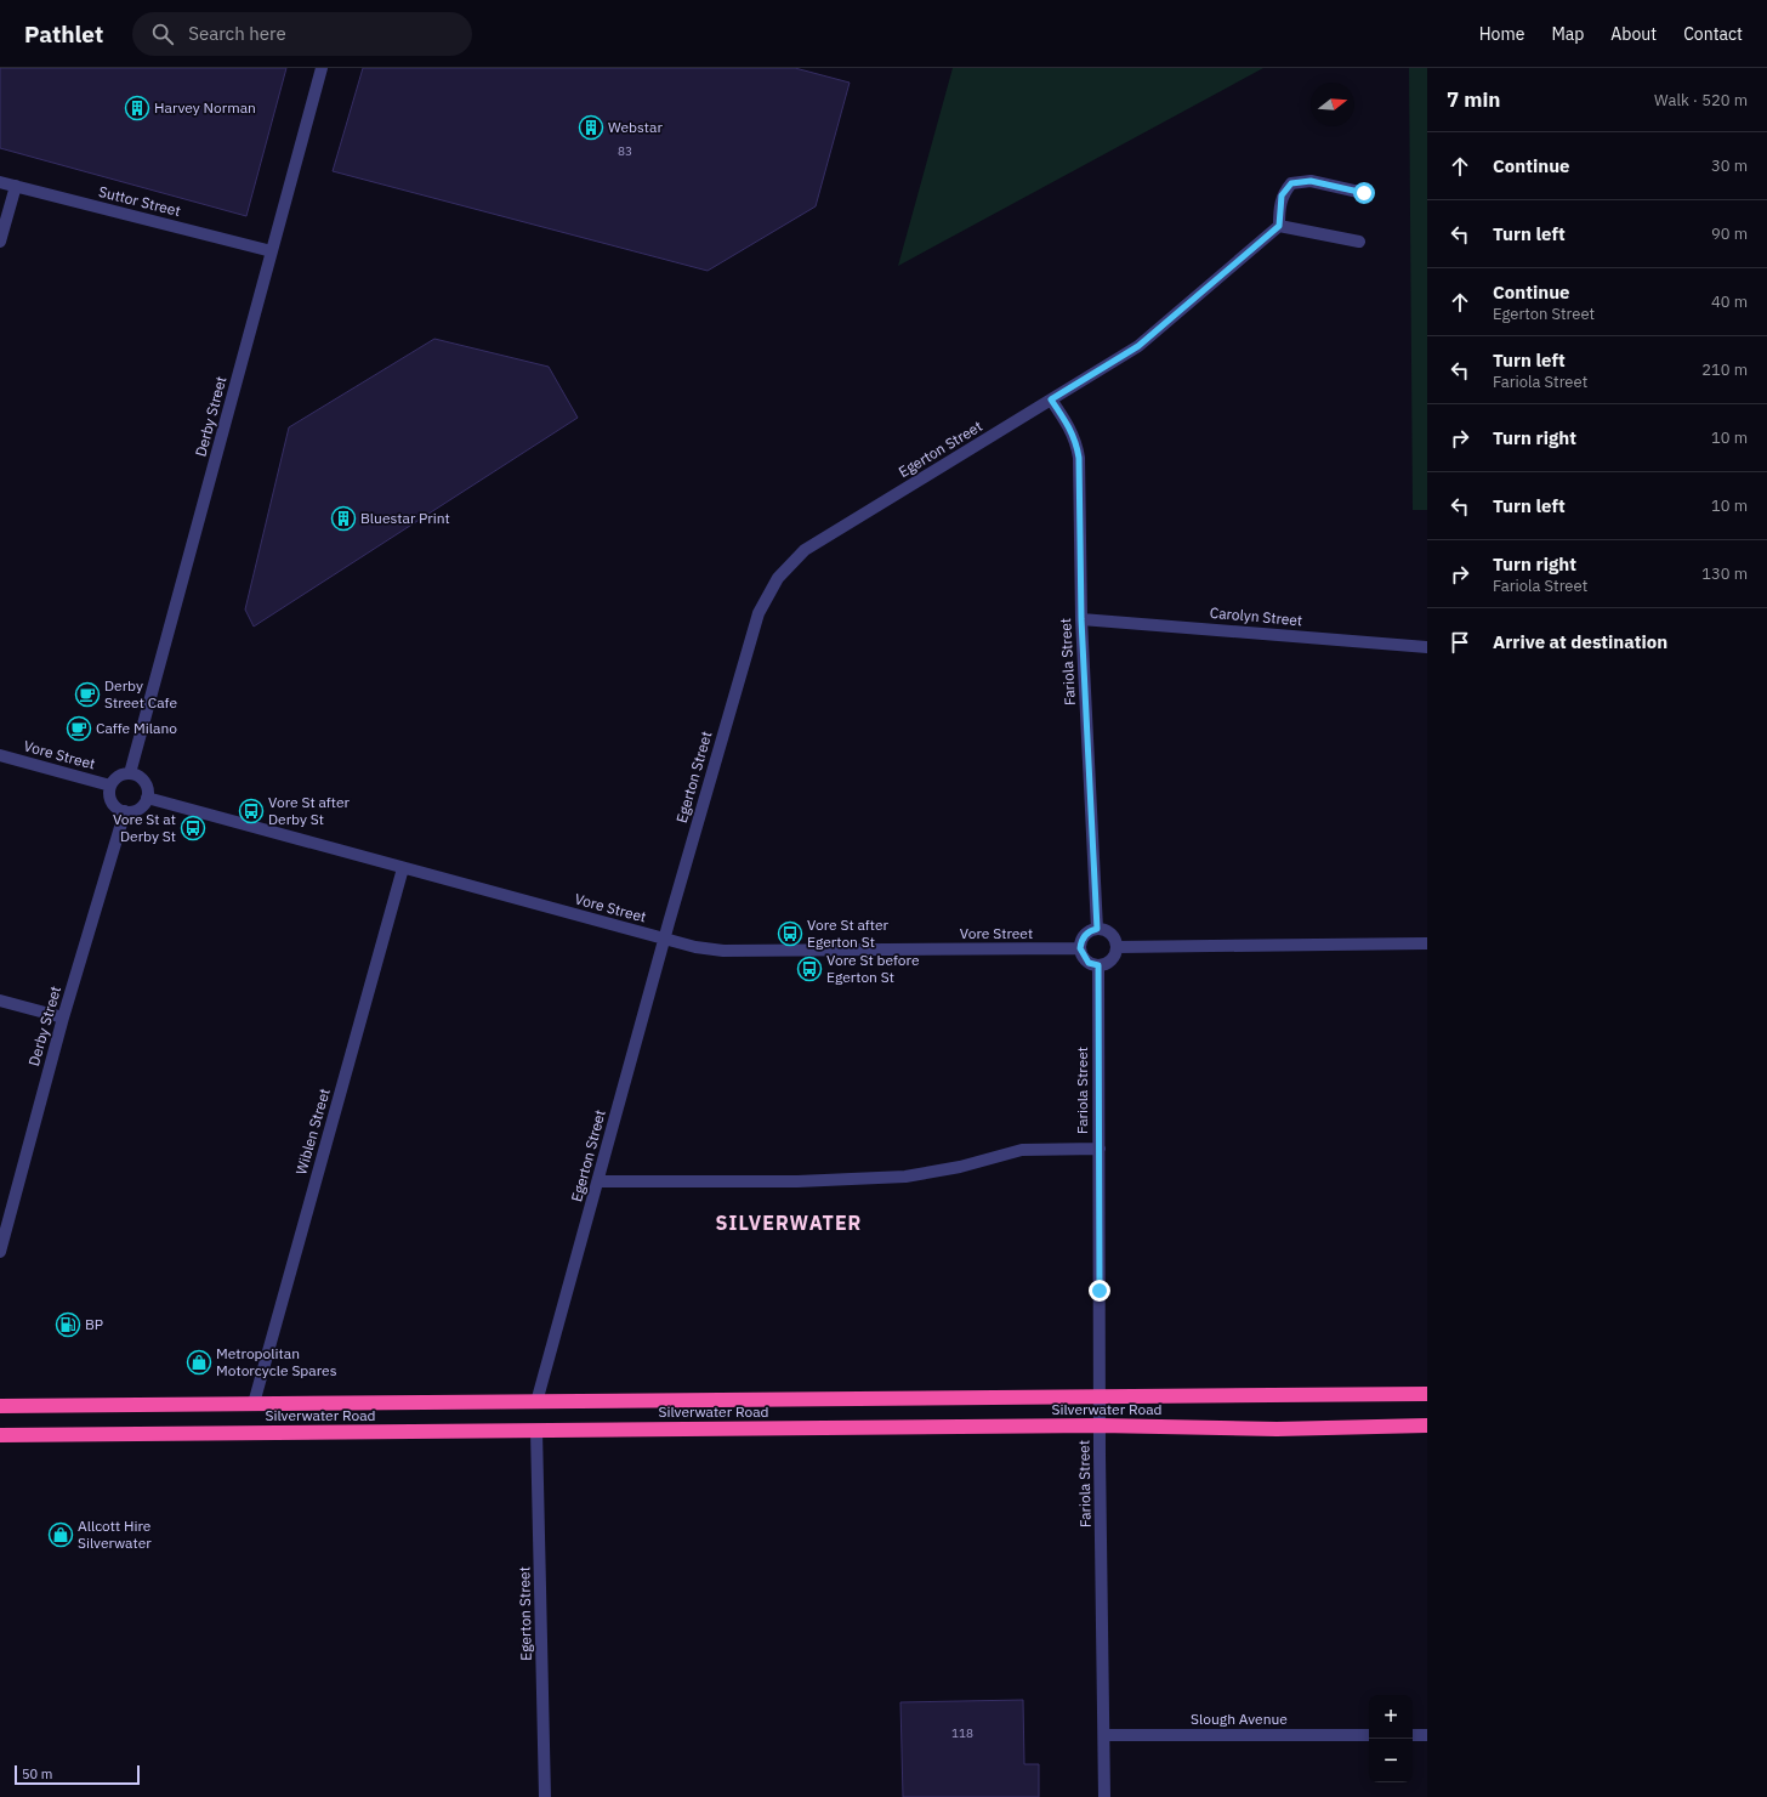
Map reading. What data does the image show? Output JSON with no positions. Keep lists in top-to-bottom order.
{
  "streets": {
    "highway": ["Silverwater Road"],
    "street": [
      "Suttor Street",
      "Derby Street",
      "Egerton Street",
      "Carolyn Street",
      "Fariola Street",
      "Vore Street",
      "Wiblen Street",
      "Slough Avenue"
    ]
  },
  "crossings": [
    ["Suttor Street", "Derby Street"],
    ["Derby Street", "Vore Street"],
    ["Egerton Street", "Fariola Street"],
    ["Egerton Street", "Vore Street"],
    ["Egerton Street", "Silverwater Road"],
    ["Carolyn Street", "Fariola Street"],
    ["Fariola Street", "Vore Street"],
    ["Fariola Street", "Silverwater Road"],
    ["Fariola Street", "Slough Avenue"],
    ["Vore Street", "Wiblen Street"],
    ["Wiblen Street", "Silverwater Road"]
  ],
  "districts": ["SILVERWATER"],
  "places": {
    "building": ["Harvey Norman", "Webstar", "Bluestar Print"],
    "cafe": ["Derby Street Cafe", "Caffe Milano"],
    "bus stop": [
      "Vore St after Derby St",
      "Vore St at Derby St",
      "Vore St after Egerton St",
      "Vore St before Egerton St"
    ],
    "fuel station": ["BP"],
    "shop": ["Metropolitan Motorcycle Spares", "Allcott Hire Silverwater"]
  },
  "house_numbers": ["83", "118"],
  "scale_bar": "50 m",
  "north": "right",
  "page": {
    "header": "Pathlet",
    "search": "Search here",
    "nav": [
      "Home",
      "Map",
      "About",
      "Contact"
    ],
    "heading": ["7 min", "Walk · 520 m"],
    "list": [
      ["Continue", "30 m"],
      ["Turn left", "90 m"],
      ["Continue", "Egerton Street", "40 m"],
      ["Turn left", "Fariola Street", "210 m"],
      ["Turn right", "10 m"],
      ["Turn left", "10 m"],
      ["Turn right", "Fariola Street", "130 m"],
      "Arrive at destination"
    ],
    "map_buttons": ["+", "−"],
    "scale": "50 m"
  }
}
